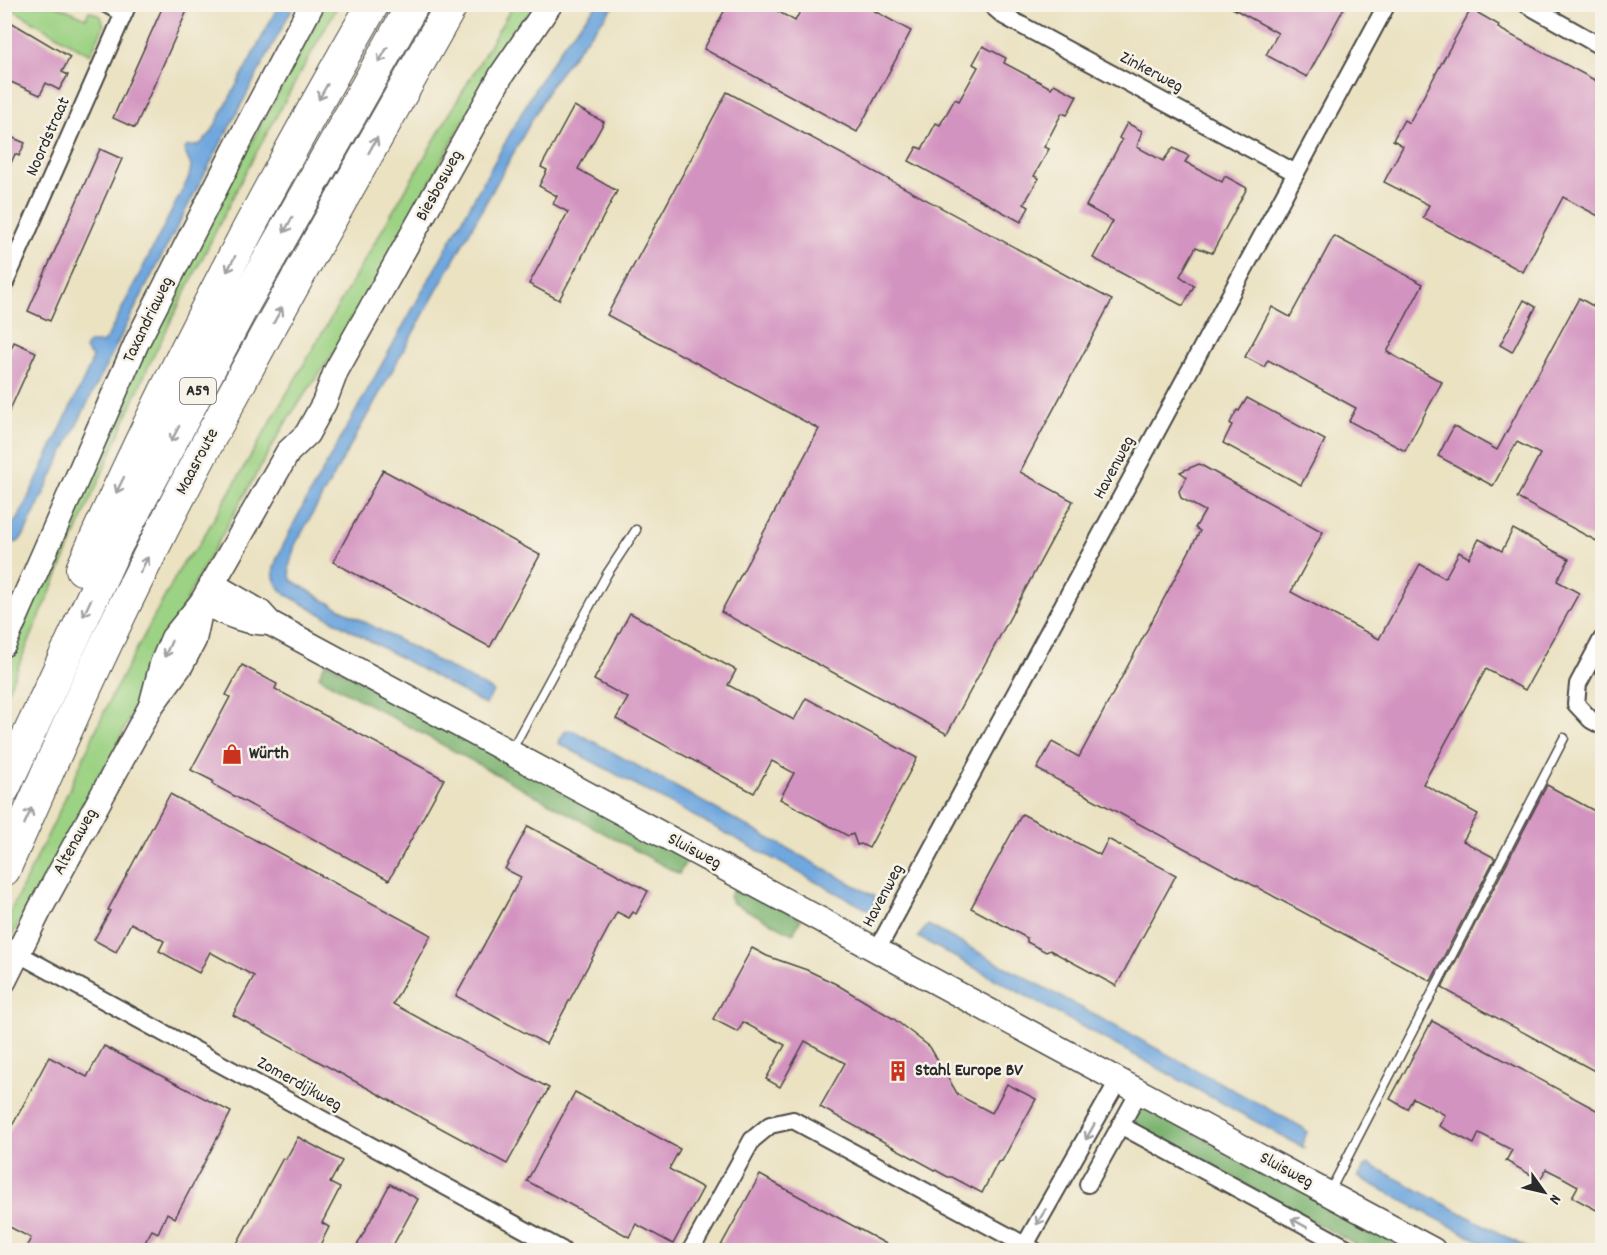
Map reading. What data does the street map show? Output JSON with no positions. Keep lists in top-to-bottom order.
{
  "streets": {
    "highway": ["A59", "Maasroute"],
    "main road": [
      "Biesbosweg",
      "Taxandriaweg",
      "Altenaweg",
      "Sluisweg"
    ],
    "street": [
      "Zinkerweg",
      "Noordstraat",
      "Havenweg",
      "Zomerdijkweg"
    ]
  },
  "crossings": [
    ["Zinkerweg", "Havenweg"],
    ["Biesbosweg", "Altenaweg"],
    ["Biesbosweg", "Sluisweg"],
    ["Havenweg", "Sluisweg"],
    ["Altenaweg", "Sluisweg"],
    ["Altenaweg", "Zomerdijkweg"]
  ],
  "places": {
    "shop": ["Würth"],
    "building": ["Stahl Europe BV"]
  },
  "north": "bottom right"
}
